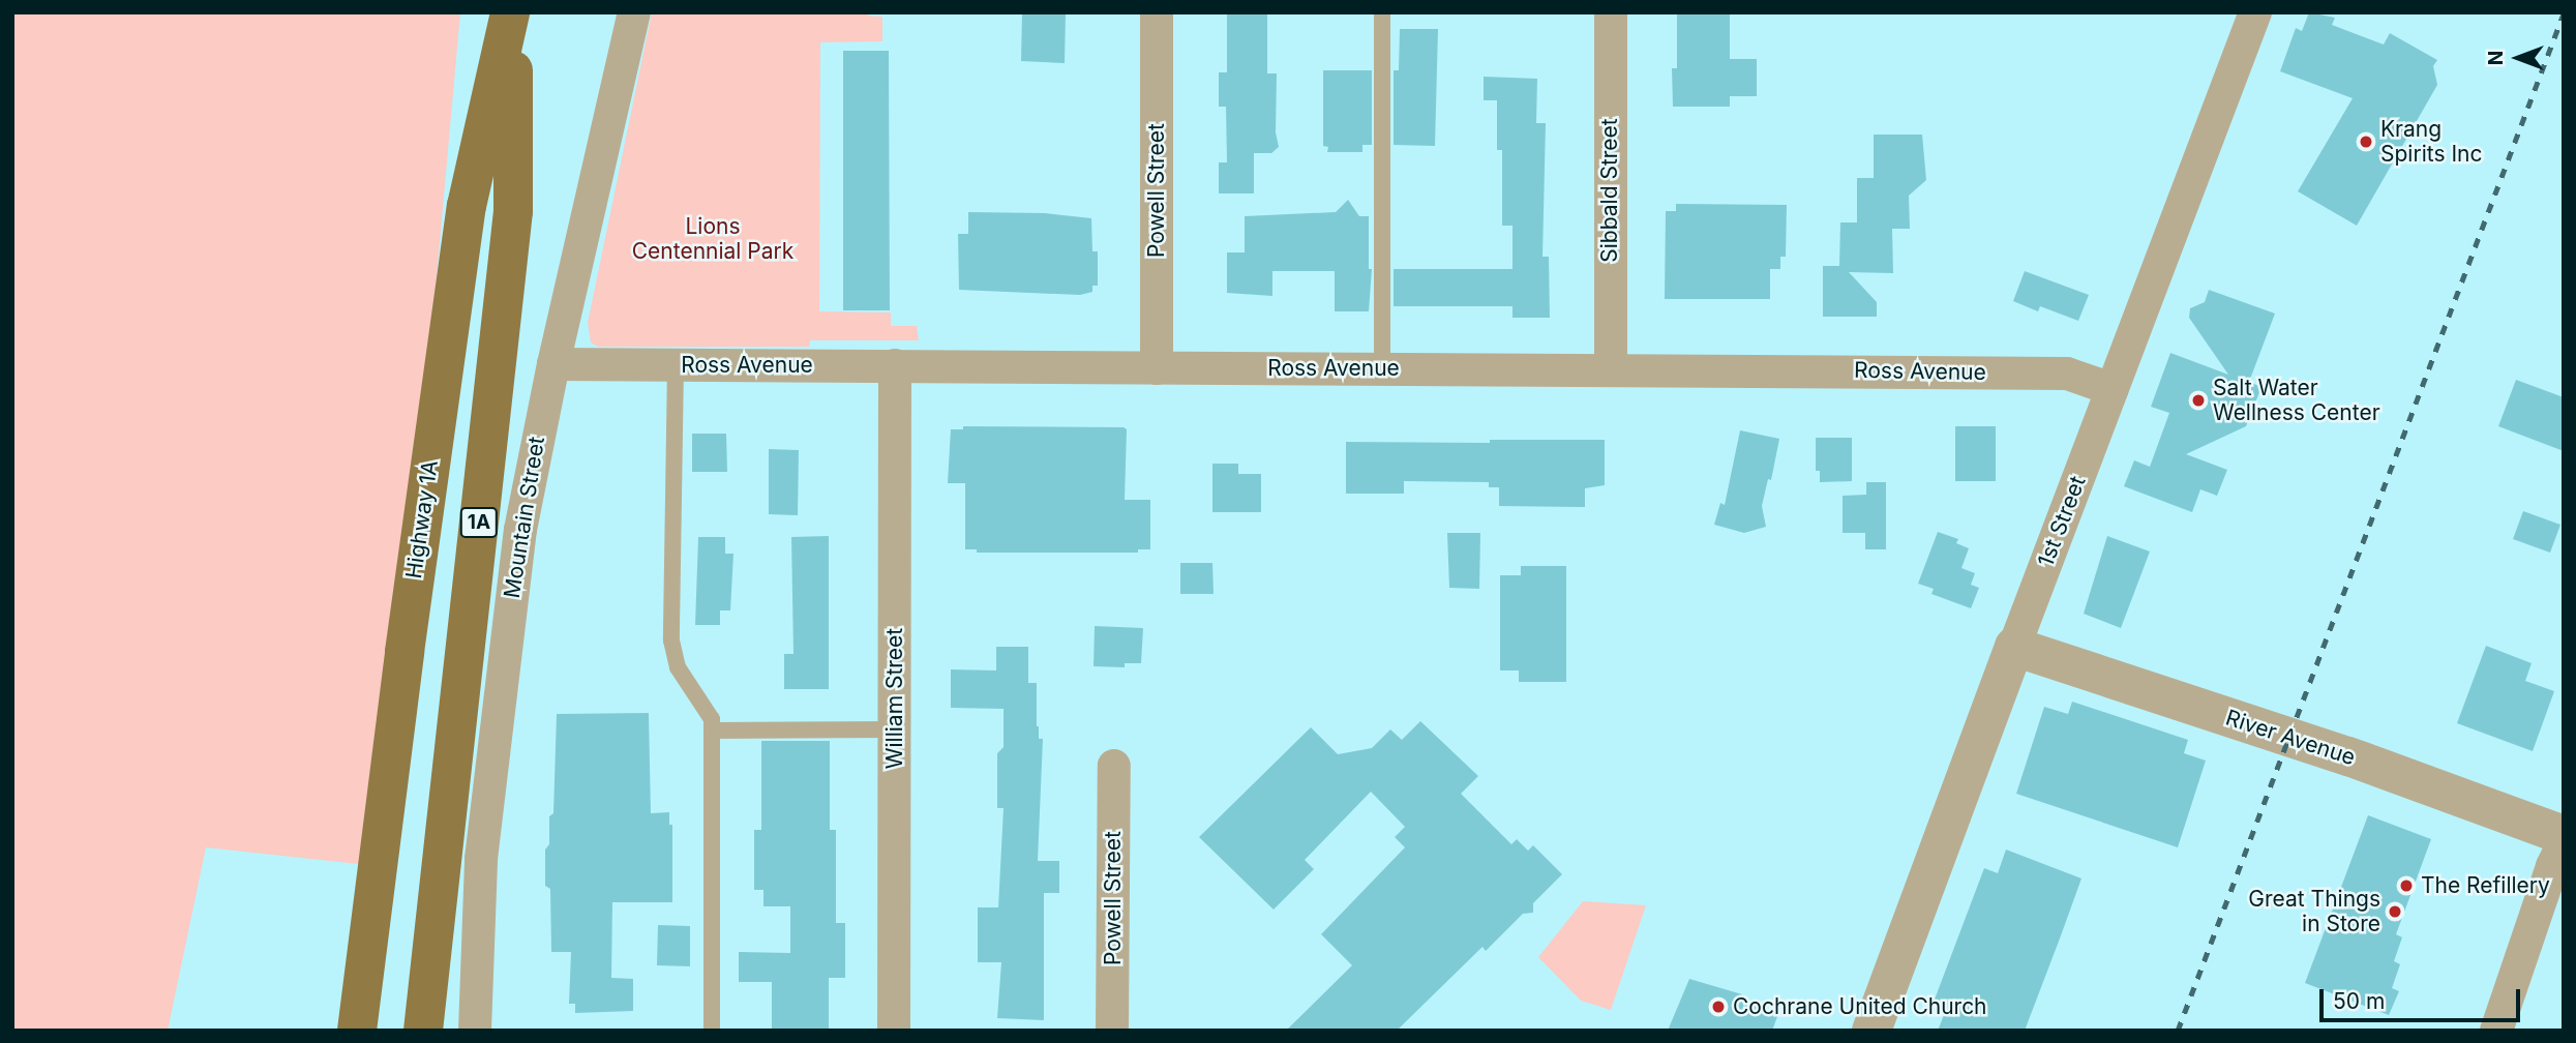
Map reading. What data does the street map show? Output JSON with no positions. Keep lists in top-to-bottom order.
{
  "streets": {
    "main road": ["Highway 1A", "1A"],
    "street": [
      "Powell Street",
      "Sibbald Street",
      "Ross Avenue",
      "Mountain Street",
      "1st Street",
      "William Street",
      "River Avenue"
    ]
  },
  "crossings": [
    ["Powell Street", "Ross Avenue"],
    ["Sibbald Street", "Ross Avenue"],
    ["Ross Avenue", "Mountain Street"],
    ["Ross Avenue", "1st Street"],
    ["Ross Avenue", "William Street"],
    ["1st Street", "River Avenue"]
  ],
  "parks": ["Lions Centennial Park"],
  "places": [
    "Krang Spirits Inc",
    "Salt Water Wellness Center",
    "The Refillery",
    "Great Things in Store",
    "Cochrane United Church"
  ],
  "scale_bar": "50 m",
  "north": "left"
}
